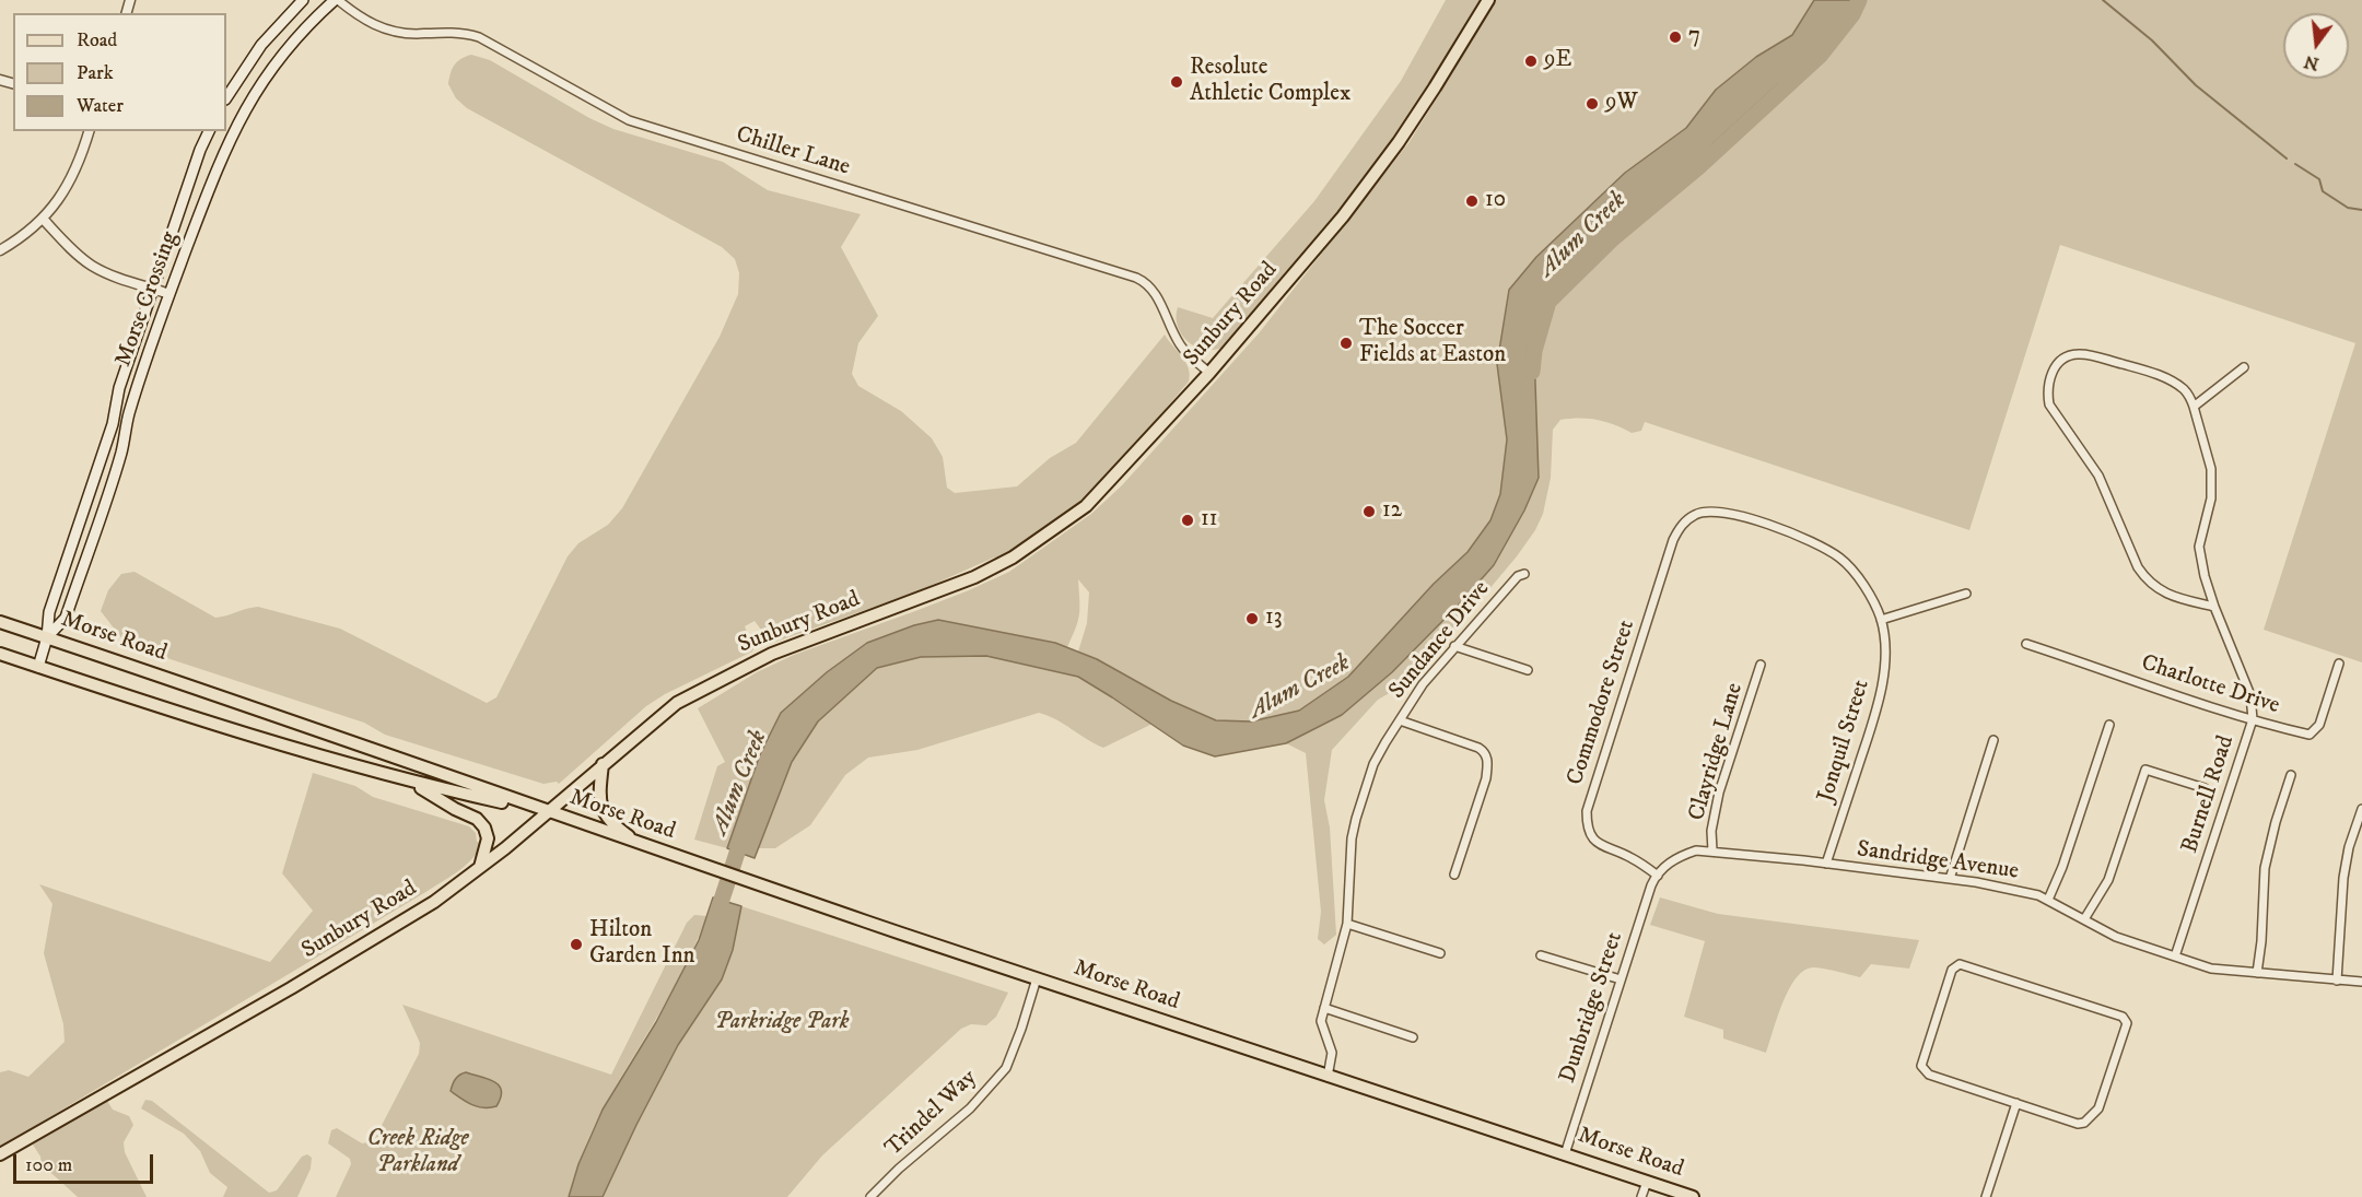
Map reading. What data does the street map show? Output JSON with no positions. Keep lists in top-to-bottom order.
{
  "streets": {
    "main road": ["Morse Crossing", "Sunbury Road", "Morse Road"],
    "street": [
      "Chiller Lane",
      "Sundance Drive",
      "Charlotte Drive",
      "Commodore Street",
      "Jonquil Street",
      "Clayridge Lane",
      "Burnell Road",
      "Sandridge Avenue",
      "Dunbridge Street",
      "Trindel Way"
    ]
  },
  "crossings": [
    ["Chiller Lane", "Morse Crossing"],
    ["Chiller Lane", "Sunbury Road"],
    ["Morse Crossing", "Morse Road"],
    ["Sunbury Road", "Morse Road"],
    ["Morse Road", "Sundance Drive"],
    ["Morse Road", "Dunbridge Street"],
    ["Morse Road", "Trindel Way"],
    ["Charlotte Drive", "Burnell Road"],
    ["Commodore Street", "Jonquil Street"],
    ["Commodore Street", "Sandridge Avenue"],
    ["Commodore Street", "Dunbridge Street"],
    ["Jonquil Street", "Sandridge Avenue"],
    ["Clayridge Lane", "Sandridge Avenue"],
    ["Burnell Road", "Sandridge Avenue"],
    ["Sandridge Avenue", "Dunbridge Street"]
  ],
  "water": ["Alum Creek"],
  "parks": ["Parkridge Park", "Creek Ridge Parkland"],
  "places": [
    "7",
    "9E",
    "Resolute Athletic Complex",
    "9W",
    "10",
    "The Soccer Fields at Easton",
    "12",
    "11",
    "13",
    "Hilton Garden Inn"
  ],
  "legend": ["Road", "Park", "Water"],
  "scale_bar": "100 m",
  "north": "bottom"
}
